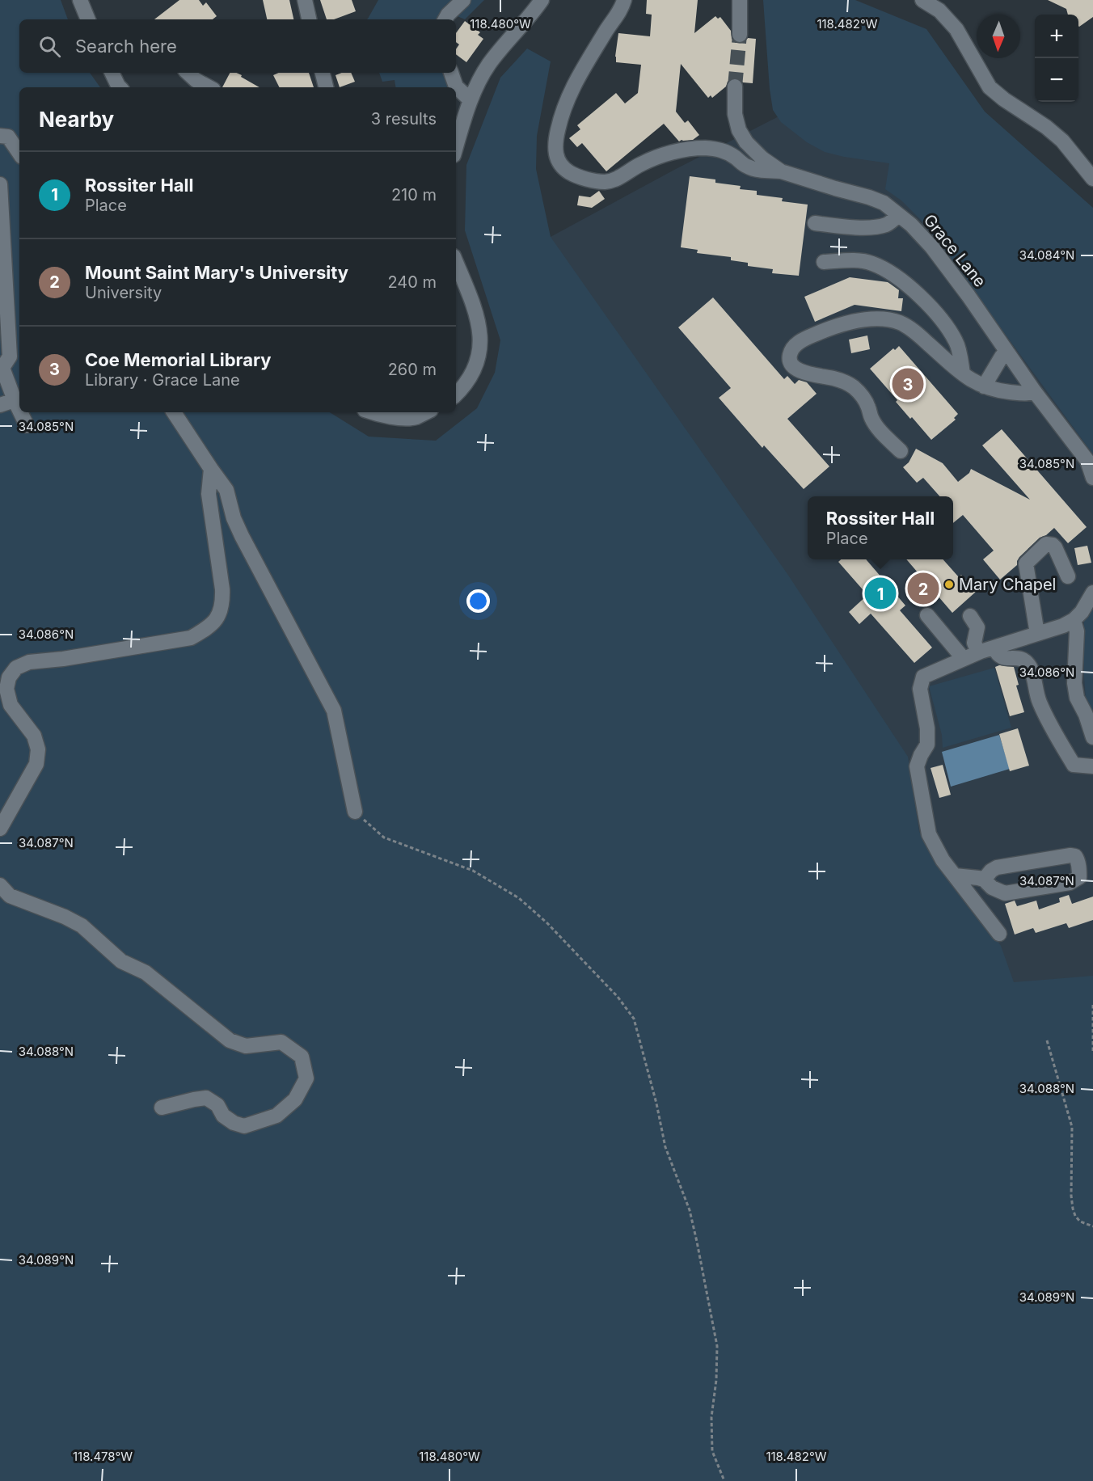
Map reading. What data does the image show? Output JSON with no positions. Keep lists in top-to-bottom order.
{
  "streets": {
    "street": ["Grace Lane"]
  },
  "places": ["Mary Chapel"],
  "north": "bottom",
  "page": {
    "map_buttons": ["+", "−"],
    "search": "Search here",
    "heading": ["Nearby", "3 results"],
    "list": [
      {
        "mark": "1",
        "name": "Rossiter Hall",
        "note": "Place",
        "value": "210 m"
      },
      {
        "mark": "2",
        "name": "Mount Saint Mary's University",
        "note": "University",
        "value": "240 m"
      },
      {
        "mark": "3",
        "name": "Coe Memorial Library",
        "note": "Library · Grace Lane",
        "value": "260 m"
      }
    ],
    "pins": ["3", "2", "1"],
    "popup": ["Rossiter Hall", "Place"]
  },
  "coordinates": [
    "118.480°W",
    "118.482°W",
    "34.084°N",
    "34.085°N",
    "34.086°N",
    "34.087°N",
    "34.088°N",
    "34.089°N",
    "118.478°W"
  ]
}
